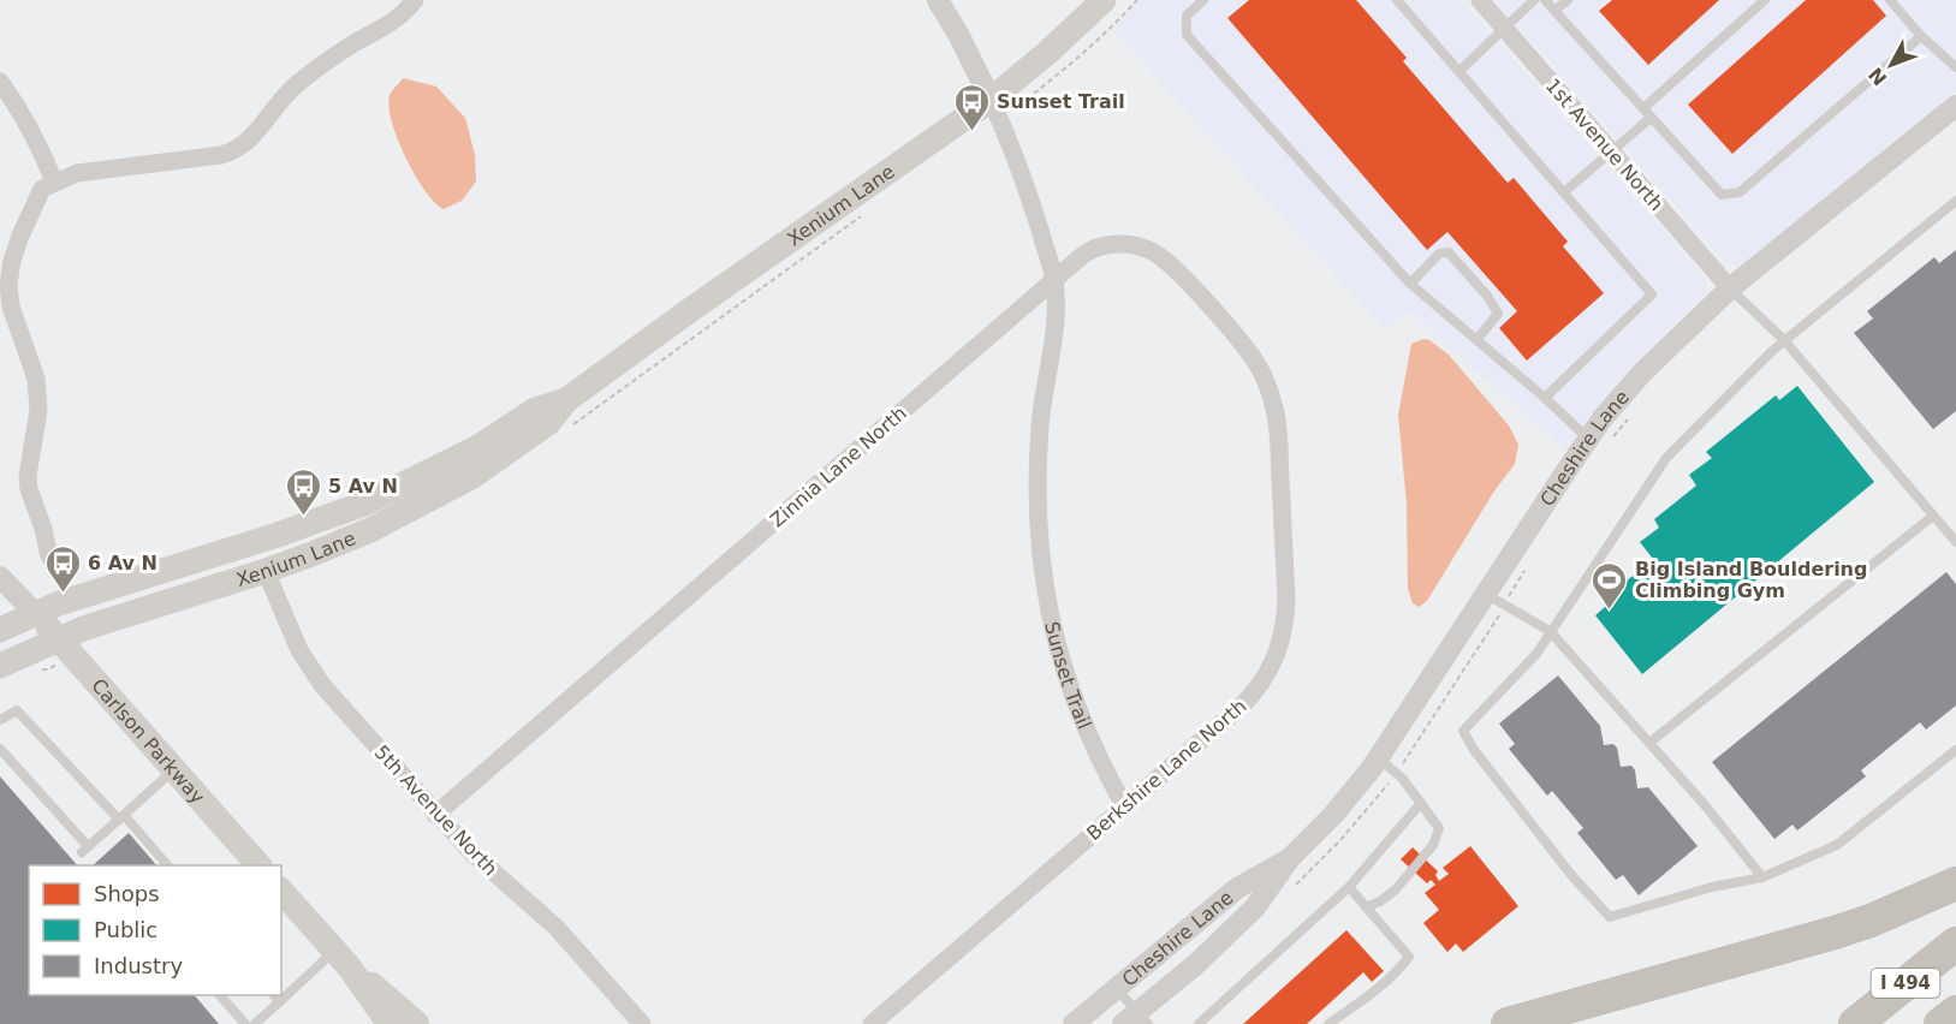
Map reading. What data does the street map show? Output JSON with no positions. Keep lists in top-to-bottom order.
{
  "streets": {
    "highway": ["I 494"],
    "main road": ["Xenium Lane", "Carlson Parkway"],
    "street": [
      "1st Avenue North",
      "Cheshire Lane",
      "Zinnia Lane North",
      "Sunset Trail",
      "Berkshire Lane North",
      "5th Avenue North"
    ]
  },
  "crossings": [
    ["1st Avenue North", "Cheshire Lane"],
    ["Xenium Lane", "Sunset Trail"],
    ["Xenium Lane", "Carlson Parkway"],
    ["Xenium Lane", "5th Avenue North"],
    ["Zinnia Lane North", "Sunset Trail"],
    ["Zinnia Lane North", "Berkshire Lane North"],
    ["Zinnia Lane North", "5th Avenue North"],
    ["Sunset Trail", "Berkshire Lane North"]
  ],
  "places": {
    "bus stop": ["Sunset Trail", "5 Av N", "6 Av N"],
    "sports": ["Big Island Bouldering Climbing Gym"]
  },
  "legend": ["Shops", "Public", "Industry"],
  "north": "bottom left"
}
